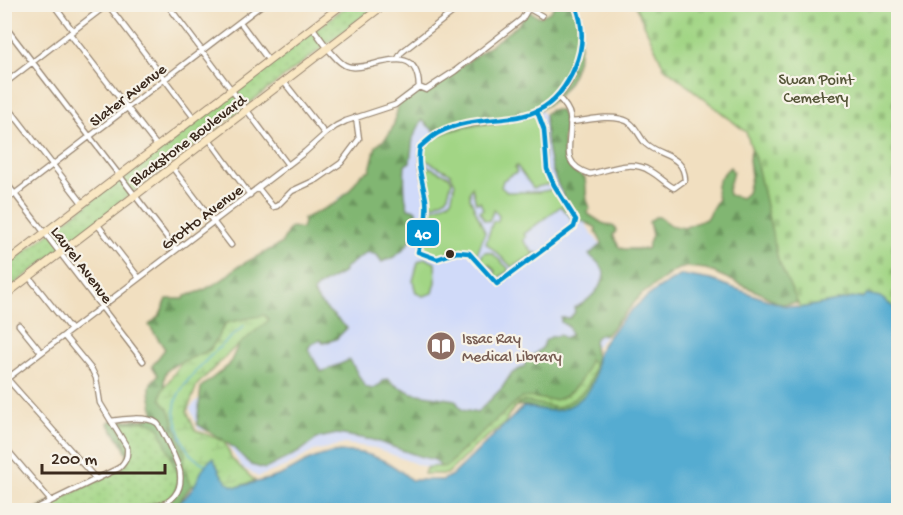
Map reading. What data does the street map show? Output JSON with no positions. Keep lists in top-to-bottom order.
{
  "streets": {
    "main road": ["Blackstone Boulevard"],
    "street": ["Slater Avenue", "Grotto Avenue", "Laurel Avenue"]
  },
  "crossings": [
    ["Slater Avenue", "Laurel Avenue"],
    ["Blackstone Boulevard", "Laurel Avenue"],
    ["Grotto Avenue", "Laurel Avenue"]
  ],
  "parks": ["Swan Point Cemetery"],
  "places": {
    "library": ["Issac Ray Medical Library"]
  },
  "lines": ["transit line 40"],
  "scale_bar": "200 m"
}
